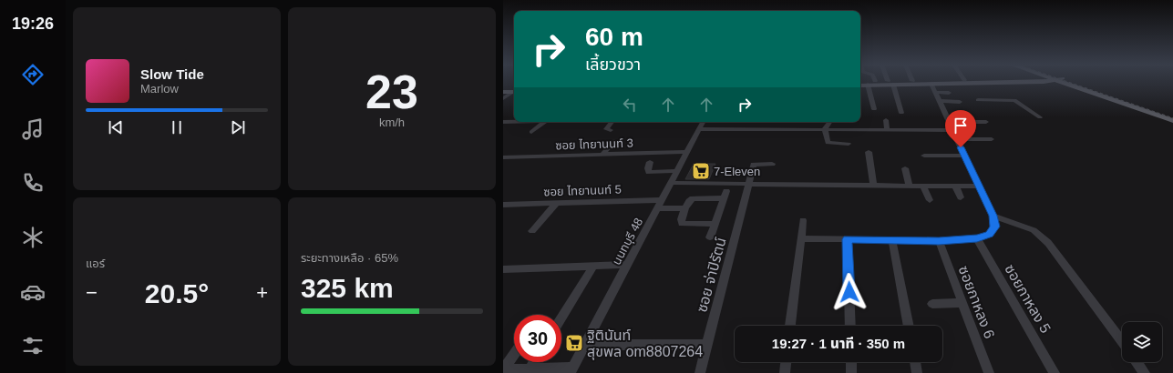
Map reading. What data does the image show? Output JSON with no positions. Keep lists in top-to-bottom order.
{
  "streets": {
    "street": [
      "ซอย ไทยานนท์ 3",
      "ซอย ไทยานนท์ 5",
      "นนทบุรี 48",
      "ซอย จ่าปิรัตน์",
      "ซอยกาหลง 5",
      "ซอยกาหลง 6"
    ]
  },
  "crossings": [
    ["ซอย ไทยานนท์ 3", "นนทบุรี 48"],
    ["ซอย ไทยานนท์ 5", "นนทบุรี 48"]
  ],
  "places": {
    "supermarket": ["7-Eleven", "ฐิตินันท์ สุขพล om8807264"]
  },
  "page": {
    "tabs": "19:26",
    "tile": [
      ["23", "km/h"],
      "แอร์",
      ["ระยะทางเหลือ · 65%", "325 km"]
    ],
    "turn": ["60 m", "เลี้ยวขวา"],
    "song": ["Slow Tide", "Marlow"],
    "heat": ["−", "20.5°", "+"],
    "limit": "30",
    "trip": "19:27 · 1 นาที · 350 m"
  }
}
